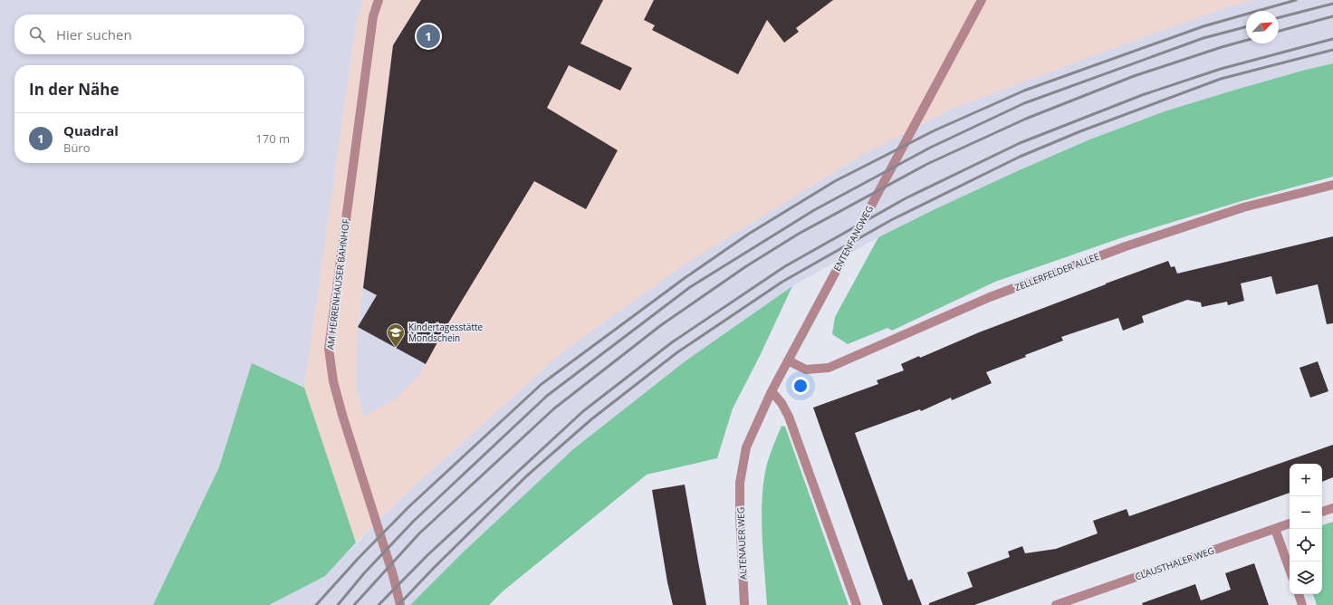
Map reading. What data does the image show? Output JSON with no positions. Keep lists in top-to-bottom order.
{
  "streets": {
    "street": [
      "ENTENFANGWEG",
      "ZELLERFELDER ALLEE",
      "AM HERRENHÄUSER BAHNHOF",
      "ALTENAUER WEG",
      "CLAUSTHALER WEG"
    ]
  },
  "crossings": [
    ["ENTENFANGWEG", "ZELLERFELDER ALLEE"],
    ["ENTENFANGWEG", "ALTENAUER WEG"]
  ],
  "places": {
    "school or university": ["Kindertagesstätte Mondschein"]
  },
  "north": "top right",
  "page": {
    "search": "Hier suchen",
    "pins": "1",
    "heading": "In der Nähe",
    "list": [
      {
        "mark": "1",
        "name": "Quadral",
        "note": "Büro",
        "value": "170 m"
      }
    ],
    "map_buttons": ["+", "−"]
  }
}
